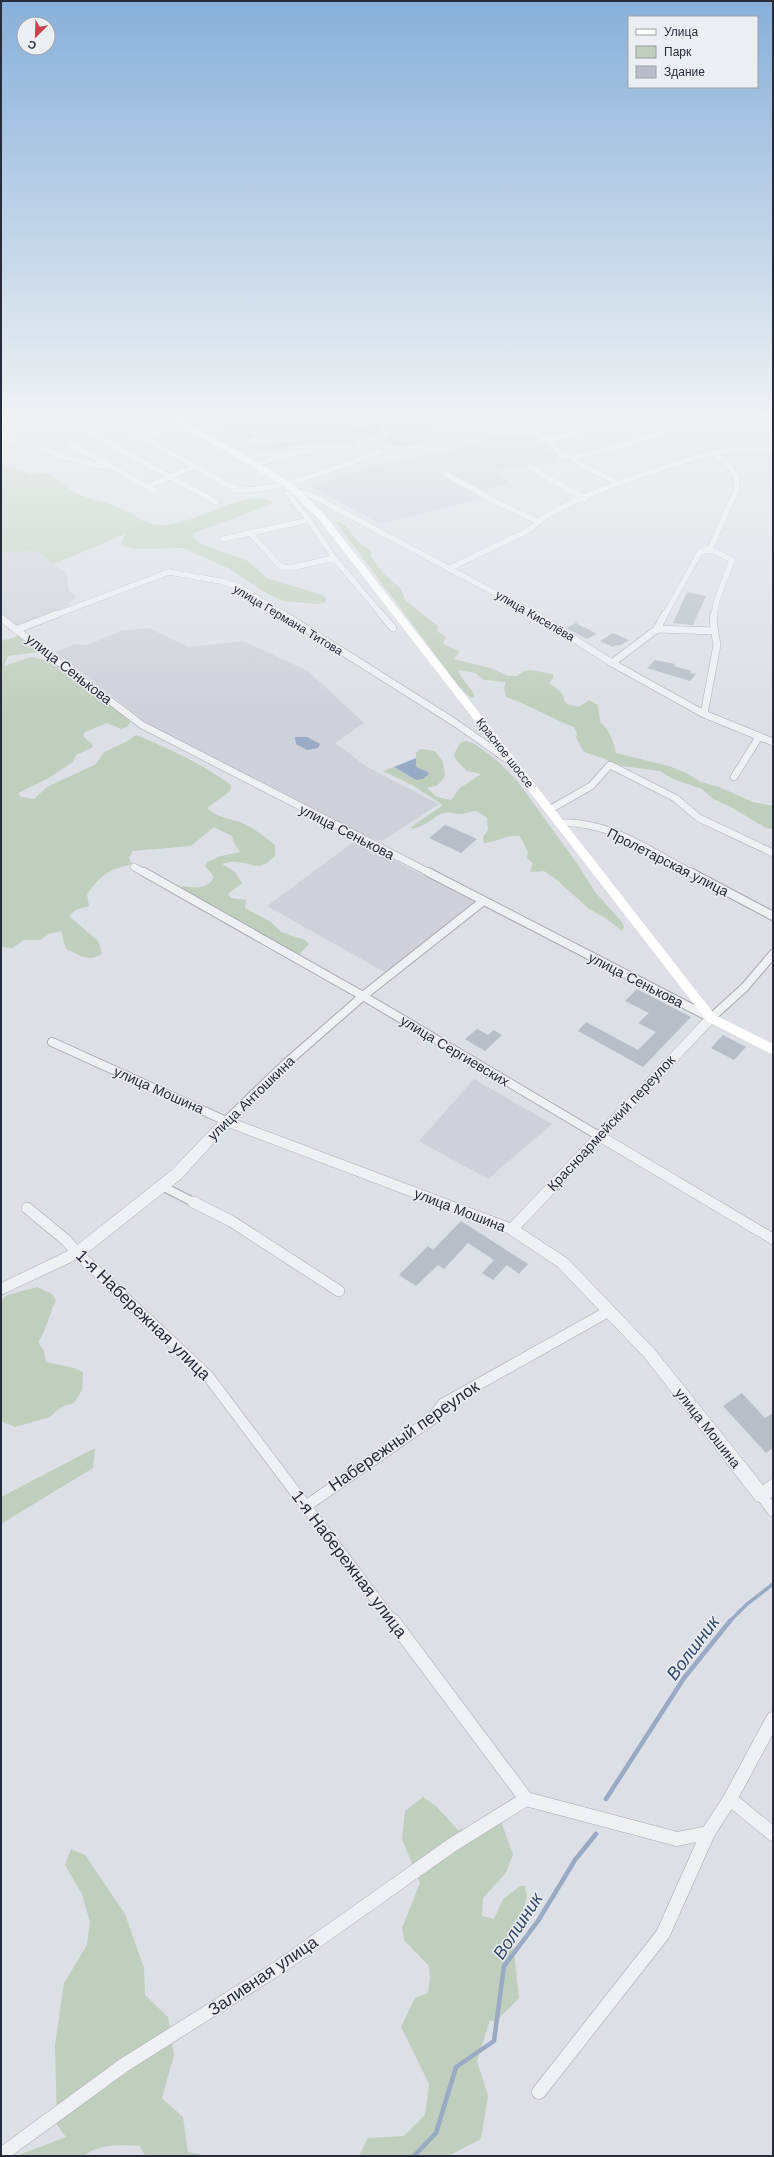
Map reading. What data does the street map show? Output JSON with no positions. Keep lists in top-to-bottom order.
{
  "streets": {
    "main road": ["Красное шоссе"],
    "street": [
      "улица Киселёва",
      "улица Германа Титова",
      "улица Сенькова",
      "Пролетарская улица",
      "улица Сергиевских",
      "улица Мошина",
      "улица Антошкина",
      "Красноармейский переулок",
      "1-я Набережная улица",
      "Набережный переулок",
      "Заливная улица"
    ]
  },
  "crossings": [
    ["улица Германа Титова", "улица Сенькова"],
    ["улица Германа Титова", "Красное шоссе"],
    ["улица Сенькова", "Красное шоссе"],
    ["улица Сенькова", "улица Антошкина"],
    ["улица Сенькова", "Красноармейский переулок"],
    ["Красное шоссе", "Пролетарская улица"],
    ["Красное шоссе", "Красноармейский переулок"],
    ["улица Сергиевских", "улица Антошкина"],
    ["улица Сергиевских", "Красноармейский переулок"],
    ["улица Мошина", "улица Антошкина"],
    ["улица Мошина", "Красноармейский переулок"],
    ["улица Мошина", "Набережный переулок"],
    ["улица Антошкина", "1-я Набережная улица"],
    ["1-я Набережная улица", "Набережный переулок"],
    ["1-я Набережная улица", "Заливная улица"]
  ],
  "water": ["Волшник"],
  "legend": ["Улица", "Парк", "Здание"],
  "north": "bottom left"
}
